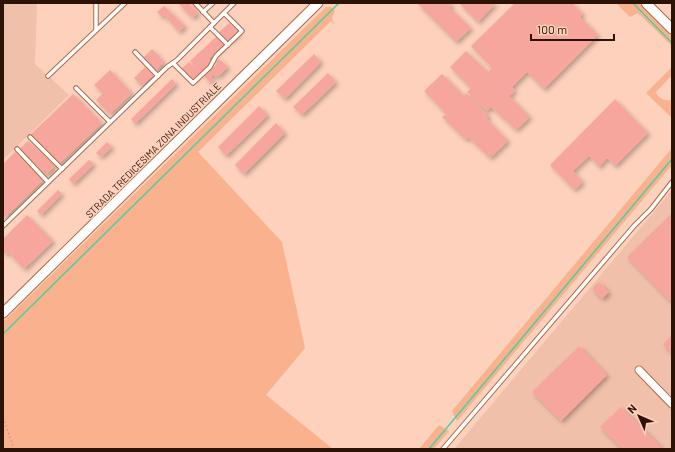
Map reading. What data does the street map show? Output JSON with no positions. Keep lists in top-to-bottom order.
{
  "streets": {
    "street": ["STRADA TREDICESIMA ZONA INDUSTRIALE"]
  },
  "scale_bar": "100 m",
  "north": "top left"
}
